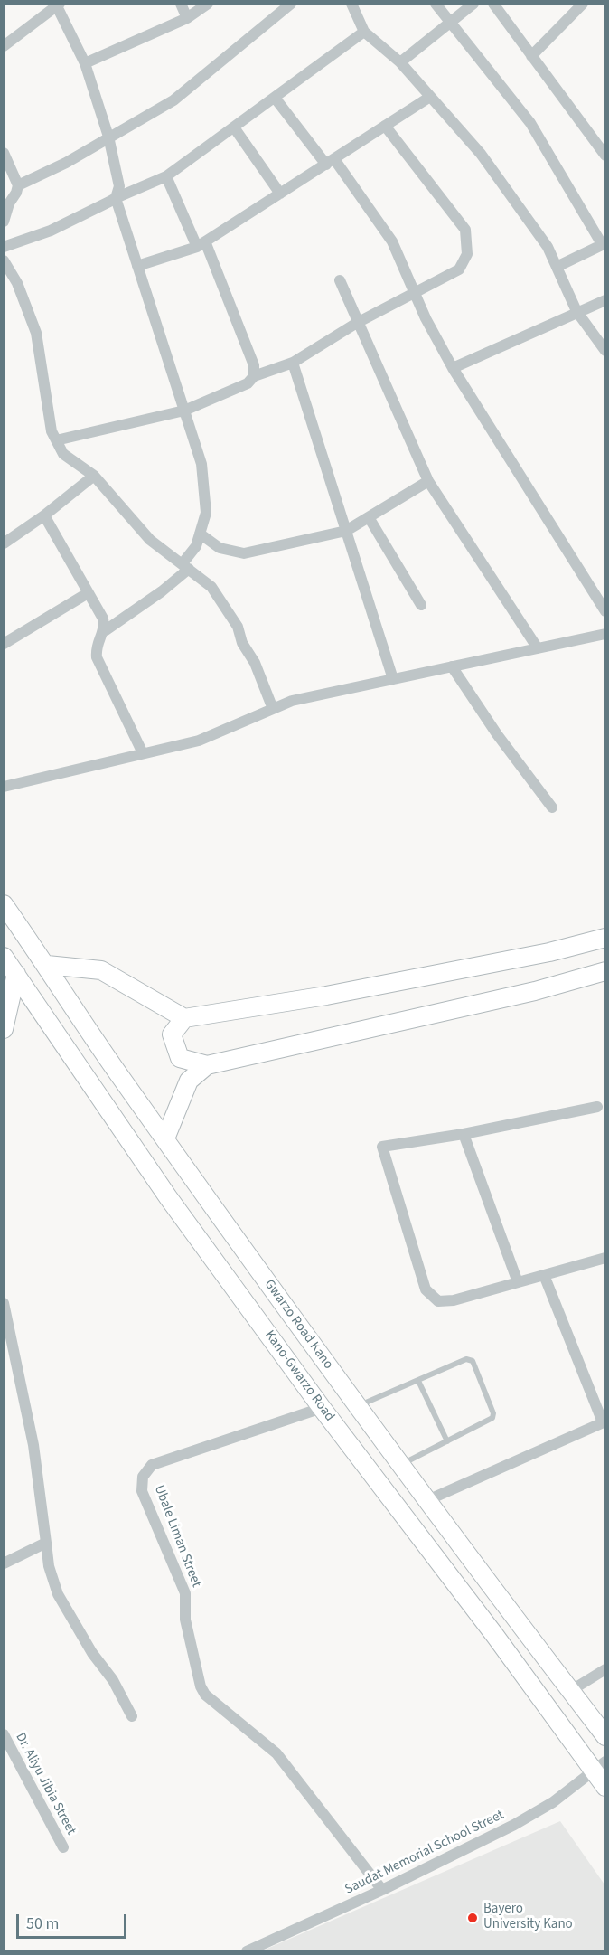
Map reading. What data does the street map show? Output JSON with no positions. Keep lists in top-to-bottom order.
{
  "streets": {
    "main road": ["Gwarzo Road Kano", "Kano-Gwarzo Road"],
    "street": ["Ubale Liman Street", "Dr. Aliyu Jibia Street", "Saudat Memorial School Street"]
  },
  "crossings": [
    ["Kano-Gwarzo Road", "Ubale Liman Street"],
    ["Kano-Gwarzo Road", "Saudat Memorial School Street"],
    ["Ubale Liman Street", "Saudat Memorial School Street"]
  ],
  "places": ["Bayero University Kano"],
  "scale_bar": "50 m"
}
